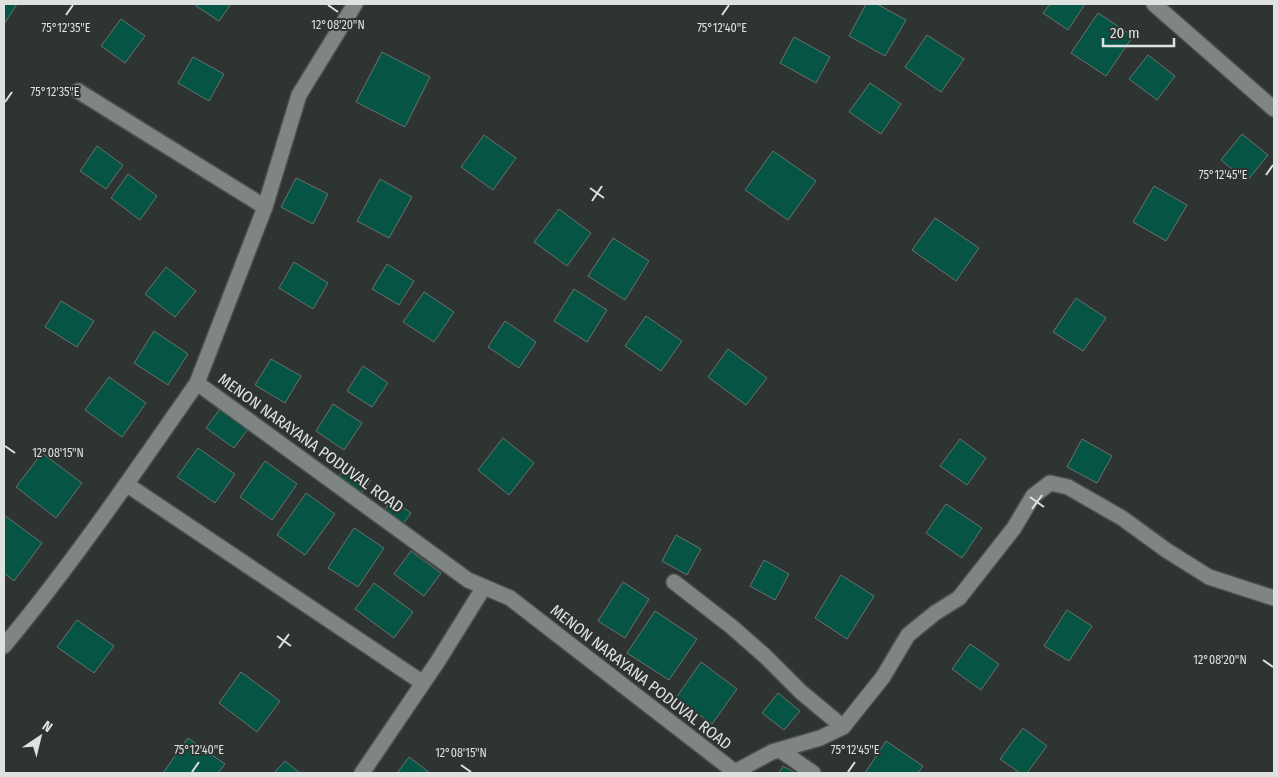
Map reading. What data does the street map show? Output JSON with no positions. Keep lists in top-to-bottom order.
{
  "streets": {
    "street": ["MENON NARAYANA PODUVAL ROAD"]
  },
  "scale_bar": "20 m",
  "north": "top right",
  "coordinates": [
    "12°08'20\"N",
    "75°12'35\"E",
    "75°12'40\"E",
    "75°12'45\"E",
    "12°08'15\"N"
  ]
}
